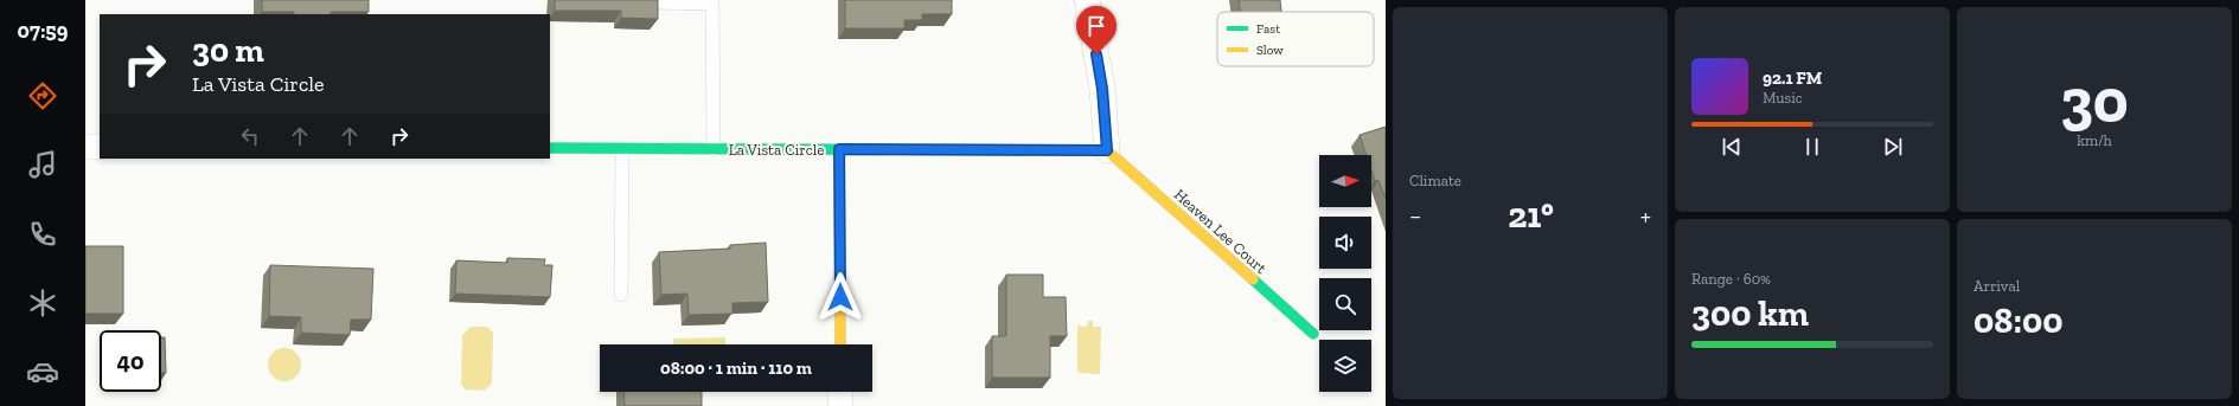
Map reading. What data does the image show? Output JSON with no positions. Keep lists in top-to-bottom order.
{
  "streets": {
    "street": ["La Vista Circle", "Heaven Lee Court"]
  },
  "crossings": [
    ["La Vista Circle", "Heaven Lee Court"]
  ],
  "legend": ["Fast", "Slow"],
  "north": "right",
  "page": {
    "tabs": "07:59",
    "tile": [
      "Climate",
      ["30", "km/h"],
      ["Range · 60%", "300 km"],
      ["Arrival", "08:00"]
    ],
    "turn": ["30 m", "La Vista Circle"],
    "song": ["92.1 FM", "Music"],
    "heat": ["−", "21°", "+"],
    "limit": "40",
    "trip": "08:00 · 1 min · 110 m"
  }
}
